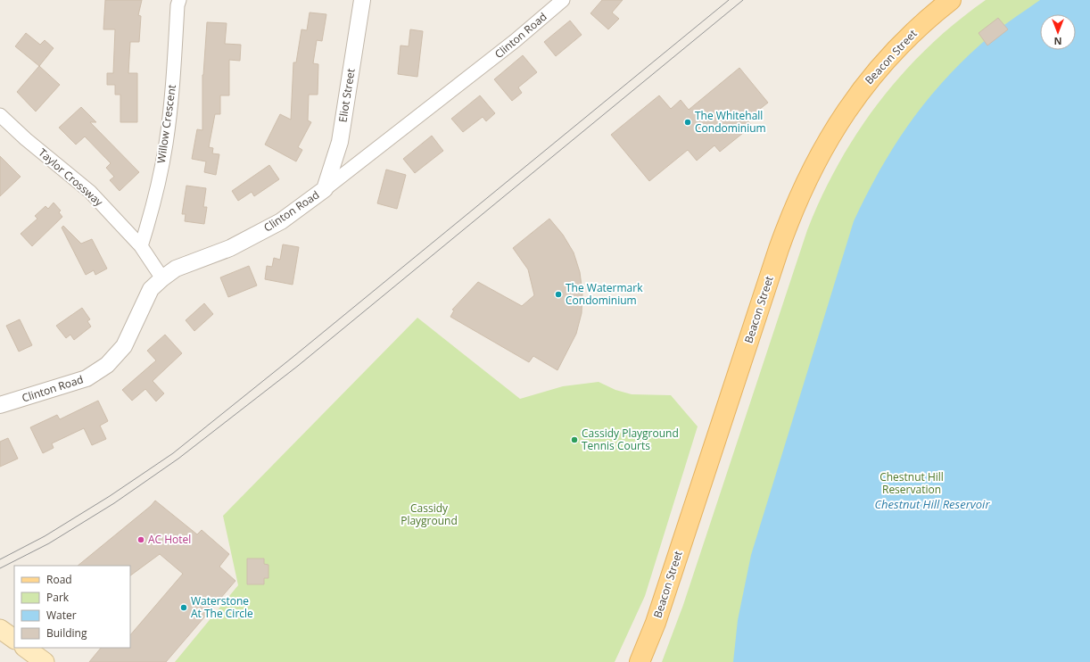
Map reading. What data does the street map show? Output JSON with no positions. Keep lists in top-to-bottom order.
{
  "streets": {
    "main road": ["Beacon Street"],
    "street": [
      "Clinton Road",
      "Eliot Street",
      "Willow Crescent",
      "Taylor Crossway"
    ]
  },
  "crossings": [
    ["Clinton Road", "Eliot Street"],
    ["Clinton Road", "Taylor Crossway"],
    ["Willow Crescent", "Taylor Crossway"]
  ],
  "water": ["Chestnut Hill Reservoir"],
  "parks": ["Chestnut Hill Reservation", "Cassidy Playground"],
  "places": [
    "The Whitehall Condominium",
    "The Watermark Condominium",
    "Cassidy Playground Tennis Courts",
    "AC Hotel",
    "Waterstone At The Circle"
  ],
  "legend": [
    "Road",
    "Park",
    "Water",
    "Building"
  ],
  "north": "bottom"
}
